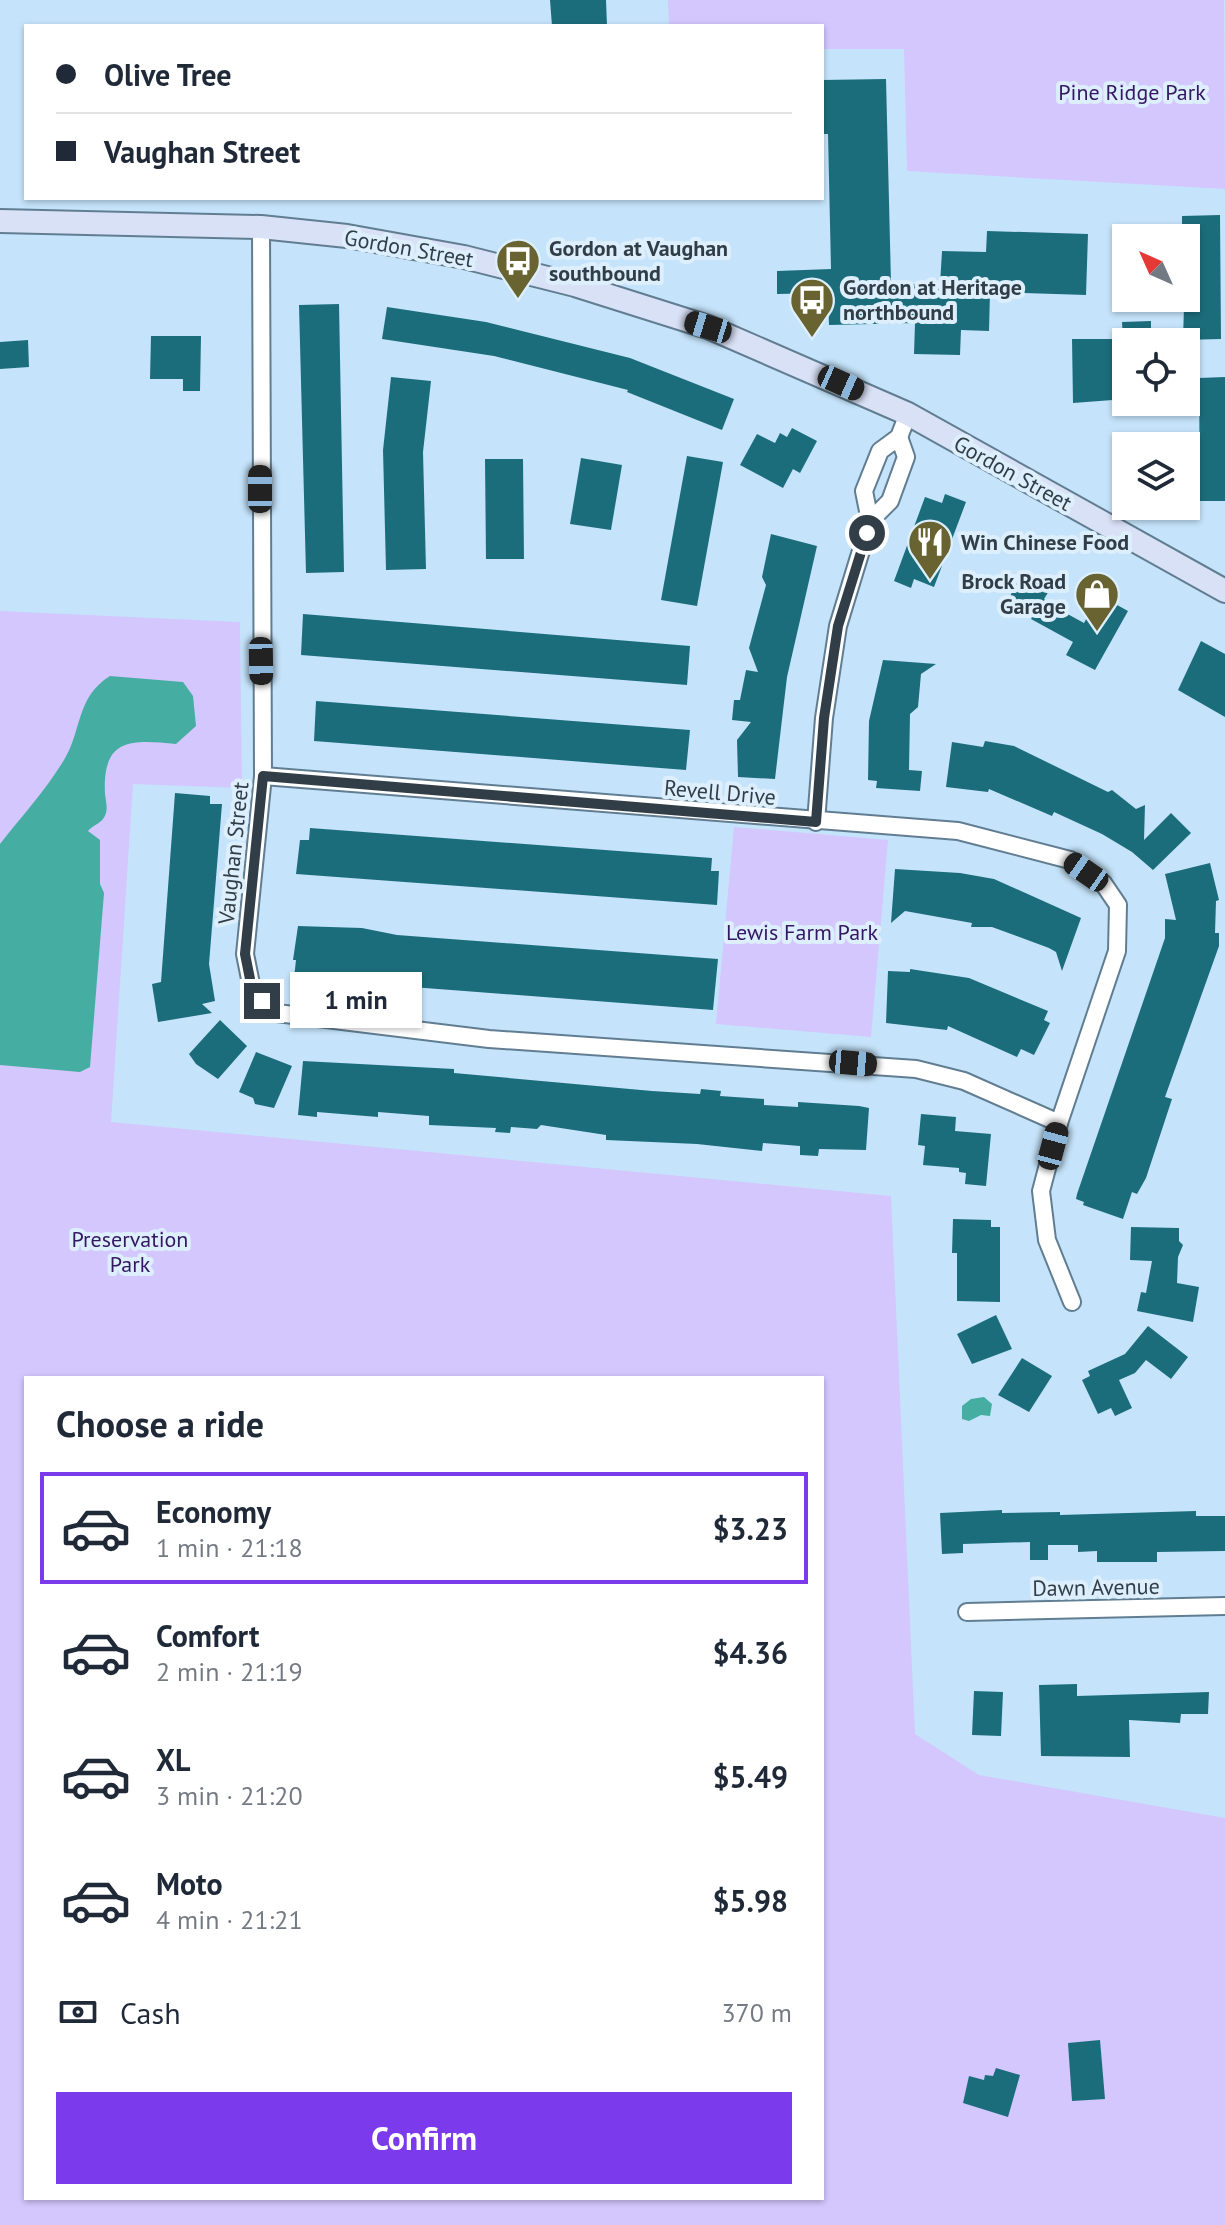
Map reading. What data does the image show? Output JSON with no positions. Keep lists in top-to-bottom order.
{
  "streets": {
    "main road": ["Gordon Street"],
    "street": ["Revell Drive", "Vaughan Street", "Dawn Avenue"]
  },
  "crossings": [
    ["Gordon Street", "Vaughan Street"],
    ["Revell Drive", "Vaughan Street"]
  ],
  "parks": ["Pine Ridge Park", "Lewis Farm Park", "Preservation Park"],
  "places": {
    "bus stop": ["Gordon at Vaughan southbound", "Gordon at Heritage northbound"],
    "restaurant": ["Win Chinese Food"],
    "shop": ["Brock Road Garage"]
  },
  "north": "top left",
  "page": {
    "banner": ["Olive Tree", "Vaughan Street"],
    "bubble": "1 min",
    "heading": "Choose a ride",
    "list": [
      {
        "name": "Economy",
        "note": "1 min · 21:18",
        "value": "$3.23"
      },
      {
        "name": "Comfort",
        "note": "2 min · 21:19",
        "value": "$4.36"
      },
      {
        "name": "XL",
        "note": "3 min · 21:20",
        "value": "$5.49"
      },
      {
        "name": "Moto",
        "note": "4 min · 21:21",
        "value": "$5.98"
      }
    ],
    "pay": ["Cash", "370 m"],
    "buttons": "Confirm"
  }
}
